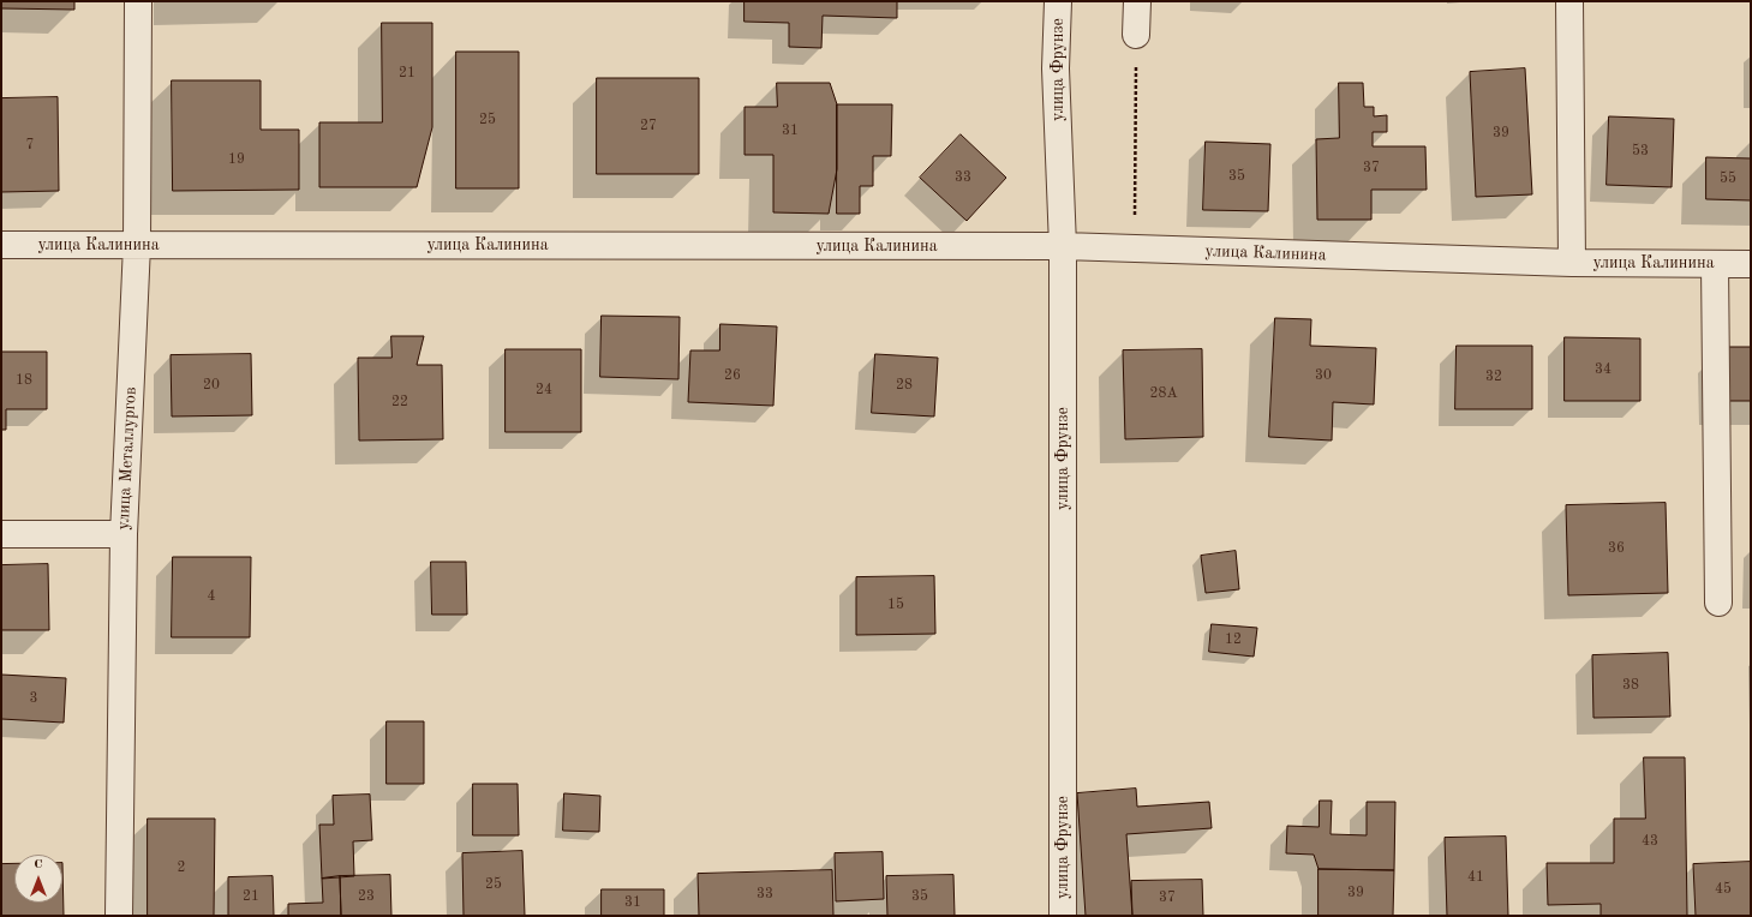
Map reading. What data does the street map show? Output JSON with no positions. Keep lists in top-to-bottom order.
{
  "streets": {
    "street": ["улица Фрунзе", "улица Калинина", "улица Металлургов"]
  },
  "crossings": [
    ["улица Фрунзе", "улица Калинина"],
    ["улица Калинина", "улица Металлургов"]
  ],
  "house_numbers": [
    "21",
    "25",
    "27",
    "31",
    "39",
    "7",
    "53",
    "19",
    "37",
    "35",
    "33",
    "55",
    "34",
    "26",
    "30",
    "32",
    "18",
    "20",
    "28",
    "24",
    "28А",
    "22",
    "36",
    "4",
    "15",
    "12",
    "38",
    "3",
    "43",
    "2",
    "41",
    "25",
    "45",
    "39",
    "33",
    "21",
    "23",
    "35",
    "37",
    "31"
  ],
  "north": "top"
}
